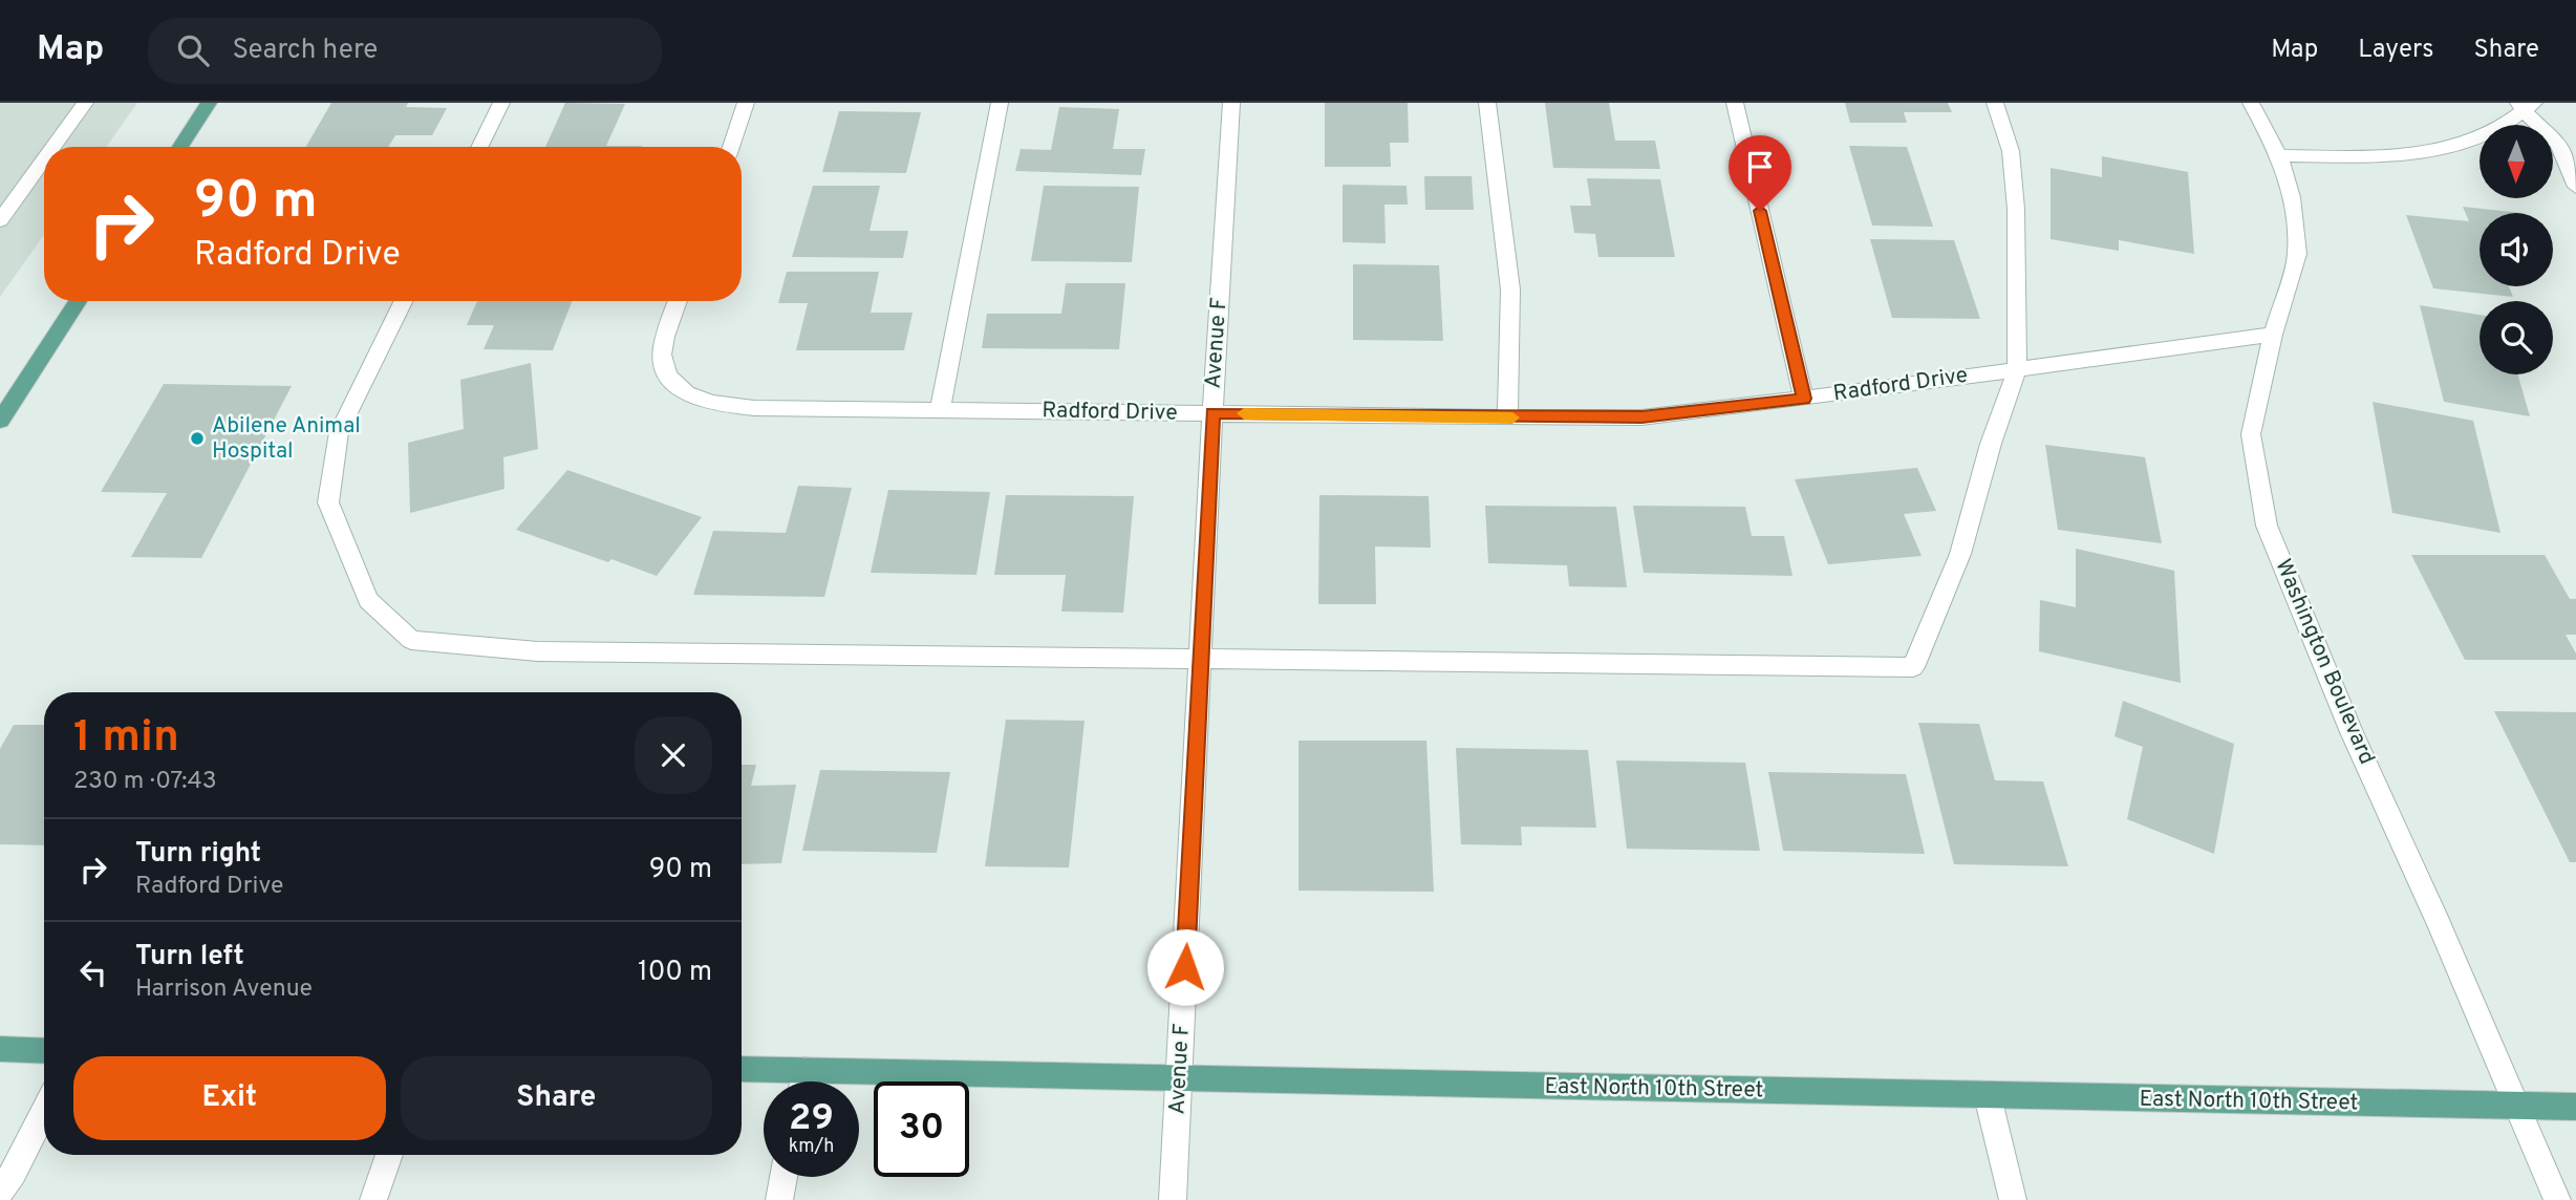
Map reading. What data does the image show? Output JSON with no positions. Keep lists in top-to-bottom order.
{
  "streets": {
    "main road": ["East North 10th Street"],
    "street": ["Avenue F", "Radford Drive", "Washington Boulevard"]
  },
  "crossings": [
    ["Avenue F", "Radford Drive"],
    ["Avenue F", "East North 10th Street"],
    ["Radford Drive", "Washington Boulevard"],
    ["Washington Boulevard", "East North 10th Street"]
  ],
  "places": ["Abilene Animal Hospital"],
  "north": "bottom",
  "page": {
    "header": "Map",
    "search": "Search here",
    "nav": ["Map", "Layers", "Share"],
    "turn": ["90 m", "Radford Drive"],
    "heading": ["1 min", "230 m · 07:43"],
    "list": [
      {
        "name": "Turn right",
        "note": "Radford Drive",
        "value": "90 m"
      },
      {
        "name": "Turn left",
        "note": "Harrison Avenue",
        "value": "100 m"
      }
    ],
    "buttons": ["Exit", "Share"],
    "speed": "29 km/h",
    "limit": "30"
  }
}
